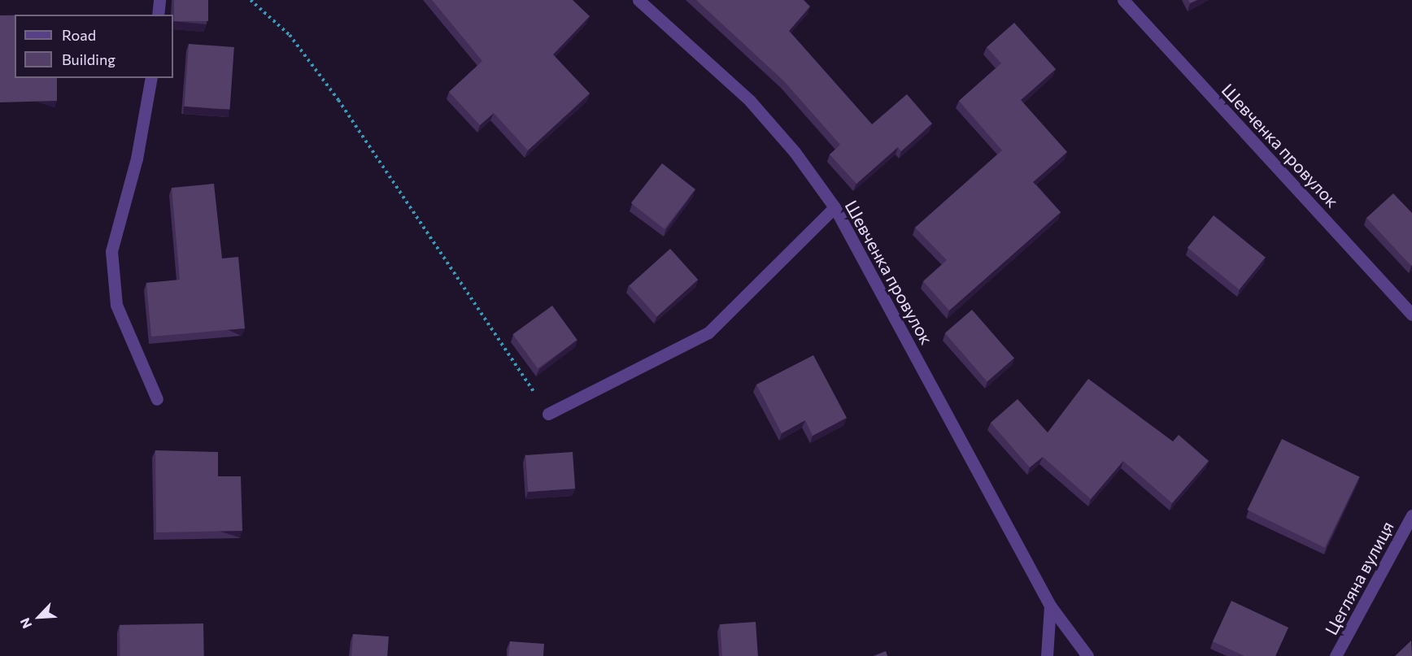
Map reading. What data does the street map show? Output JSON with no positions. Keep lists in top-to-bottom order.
{
  "streets": {
    "street": ["Шевченка провулок", "Цегляна вулиця"]
  },
  "legend": ["Road", "Building"],
  "north": "bottom left"
}
